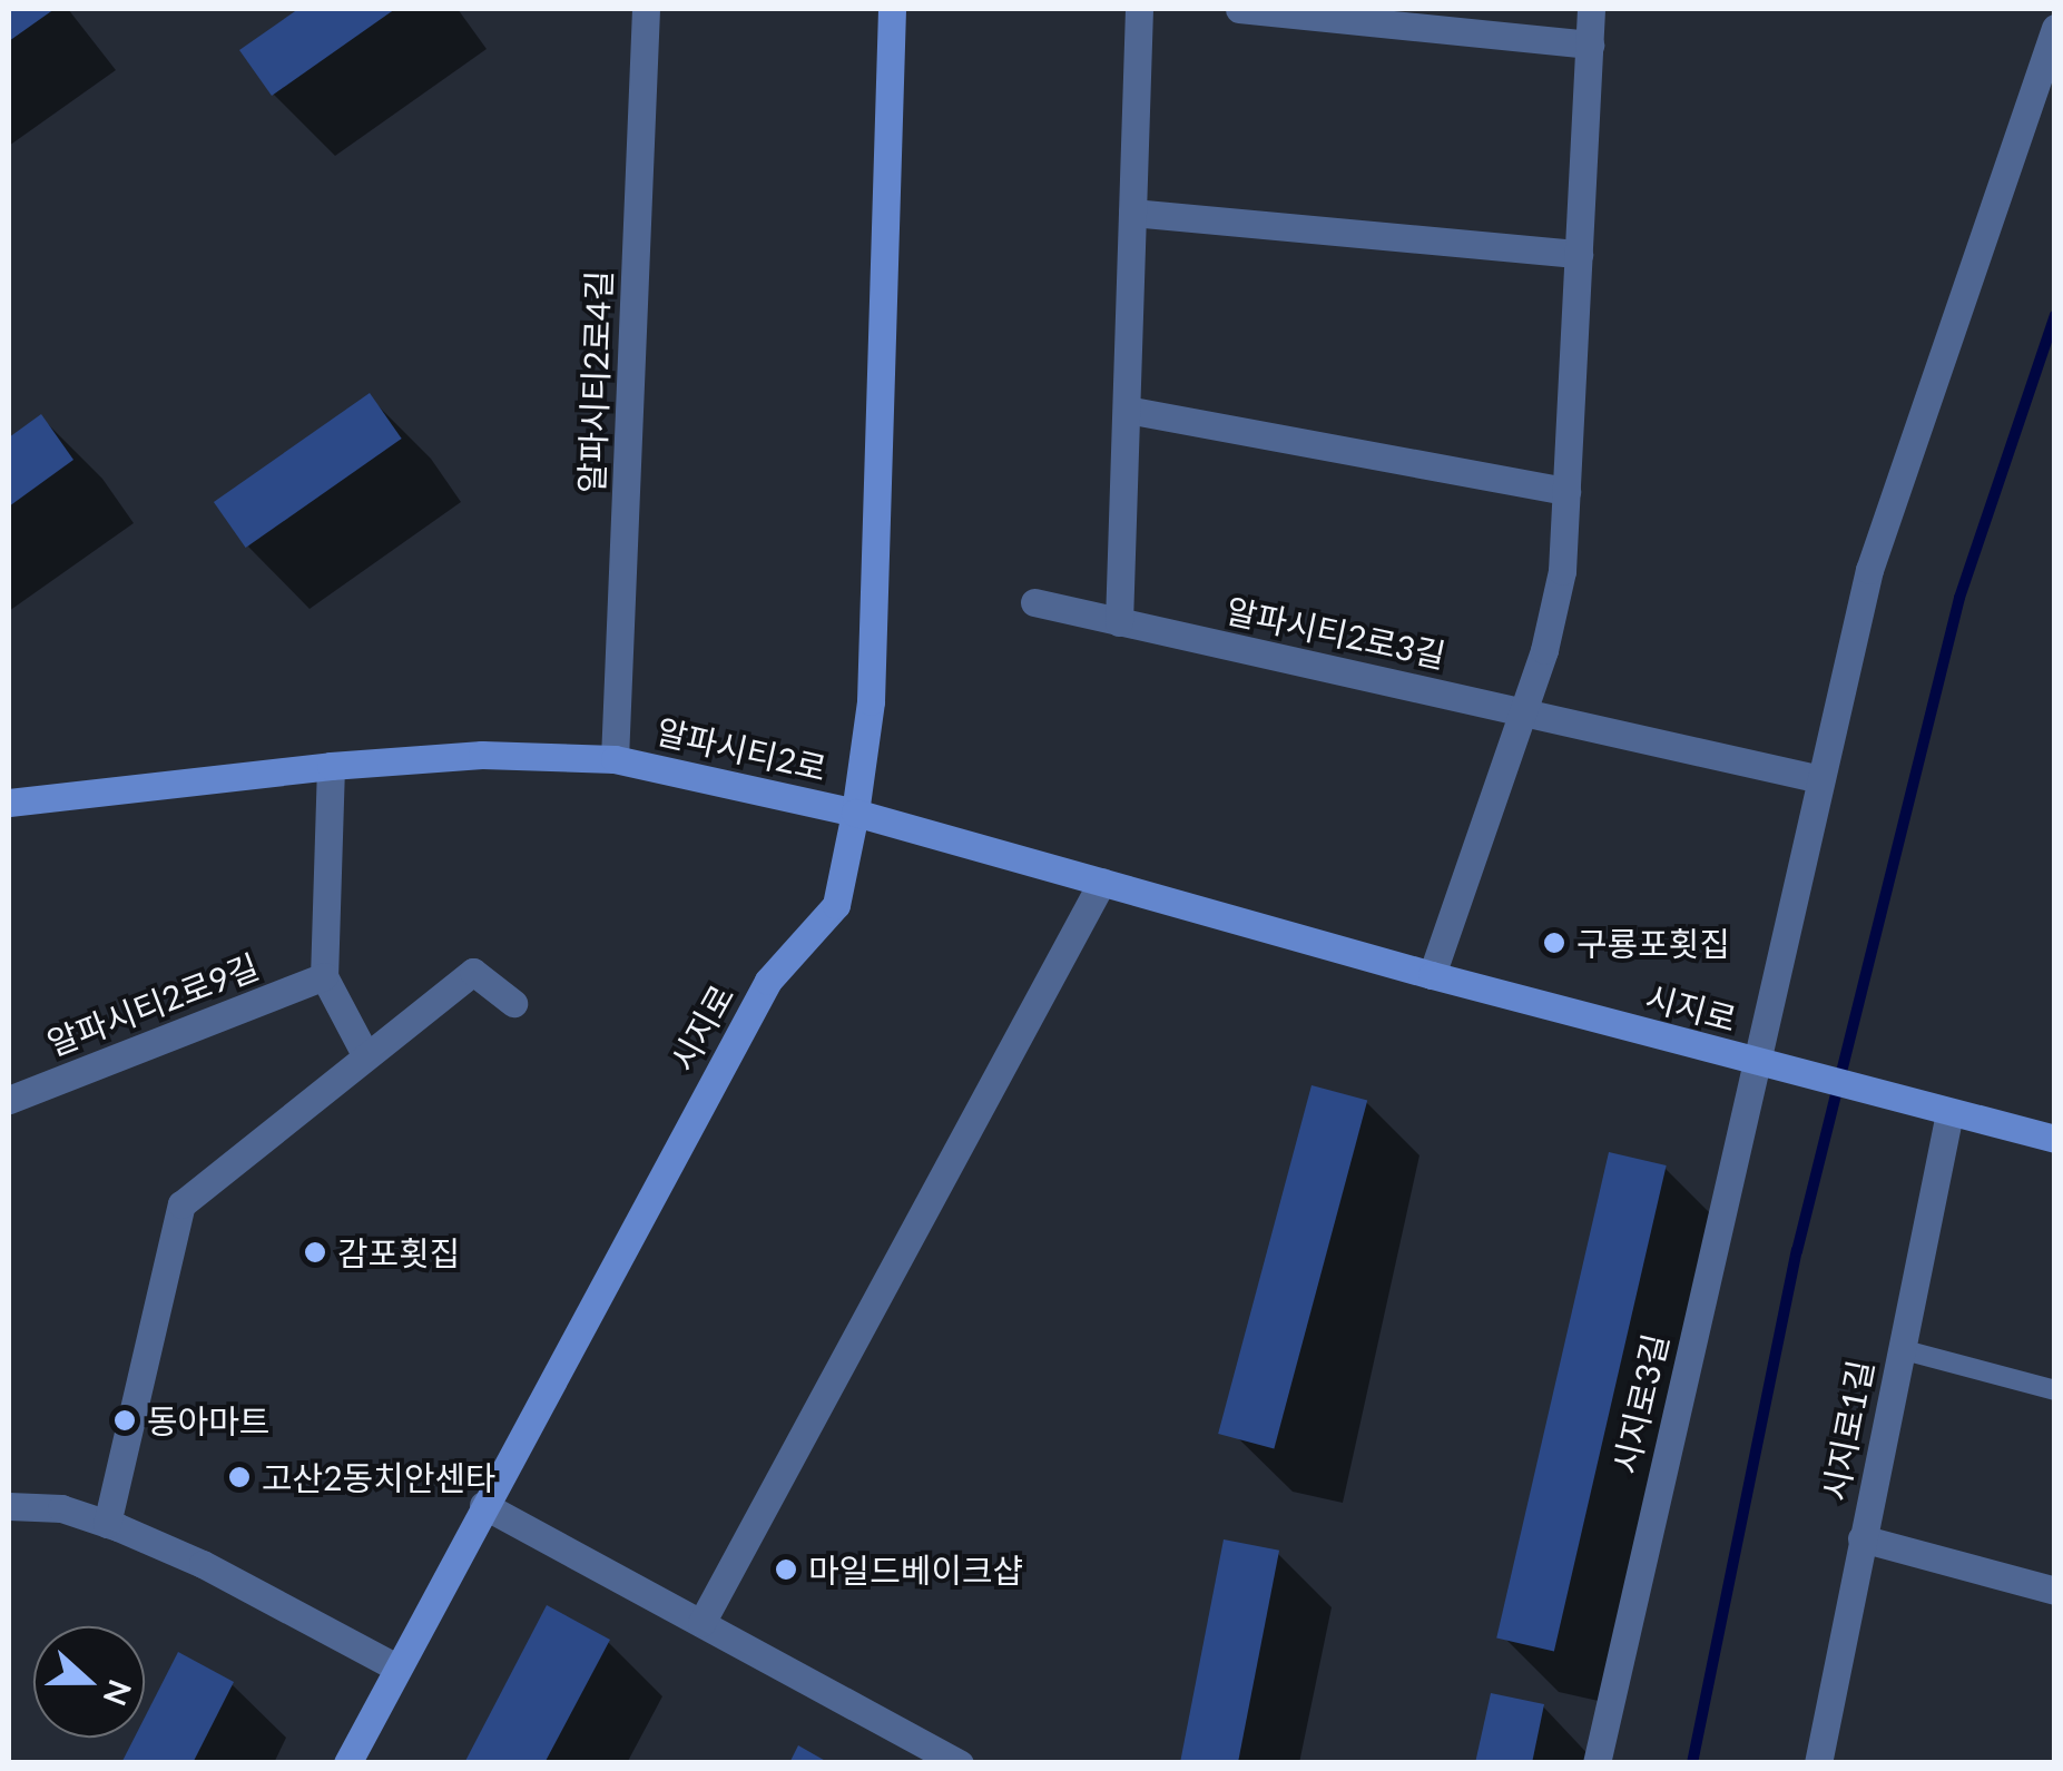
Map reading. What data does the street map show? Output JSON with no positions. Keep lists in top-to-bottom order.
{
  "streets": {
    "street": [
      "알파시티2로4길",
      "알파시티2로3길",
      "알파시티2로",
      "알파시티2로9길",
      "시지로",
      "시지로3길",
      "시지로1길"
    ]
  },
  "crossings": [
    ["알파시티2로4길", "알파시티2로"],
    ["알파시티2로", "시지로"],
    ["시지로", "시지로3길"]
  ],
  "places": [
    "구룡포횟집",
    "감포횟집",
    "동아마트",
    "고산2동치안센타",
    "마일드베이크샵"
  ],
  "north": "right"
}
